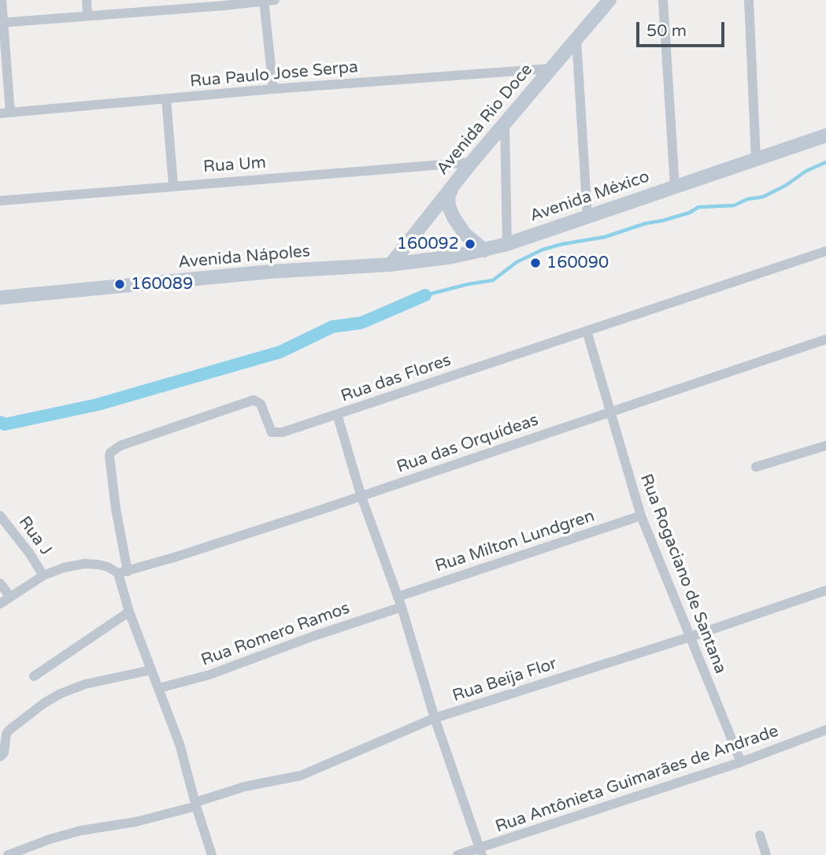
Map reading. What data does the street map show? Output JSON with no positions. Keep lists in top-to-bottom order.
{
  "streets": {
    "main road": ["Avenida Rio Doce", "Avenida México", "Avenida Nápoles"],
    "street": [
      "Rua Paulo Jose Serpa",
      "Rua Um",
      "Rua das Flores",
      "Rua das Orquídeas",
      "Rua J",
      "Rua Milton Lundgren",
      "Rua Rogaciano de Santana",
      "Rua Romero Ramos",
      "Rua Beija Flor",
      "Rua Antônieta Guimarães de Andrade"
    ]
  },
  "crossings": [
    ["Rua Paulo Jose Serpa", "Avenida Rio Doce"],
    ["Avenida Rio Doce", "Rua Um"],
    ["Avenida Rio Doce", "Avenida México"],
    ["Avenida México", "Avenida Nápoles"],
    ["Rua das Flores", "Rua das Orquídeas"],
    ["Rua das Flores", "Rua Rogaciano de Santana"],
    ["Rua das Orquídeas", "Rua Rogaciano de Santana"],
    ["Rua Milton Lundgren", "Rua Rogaciano de Santana"],
    ["Rua Rogaciano de Santana", "Rua Beija Flor"],
    ["Rua Rogaciano de Santana", "Rua Antônieta Guimarães de Andrade"]
  ],
  "places": ["160092", "160090", "160089"],
  "scale_bar": "50 m"
}
